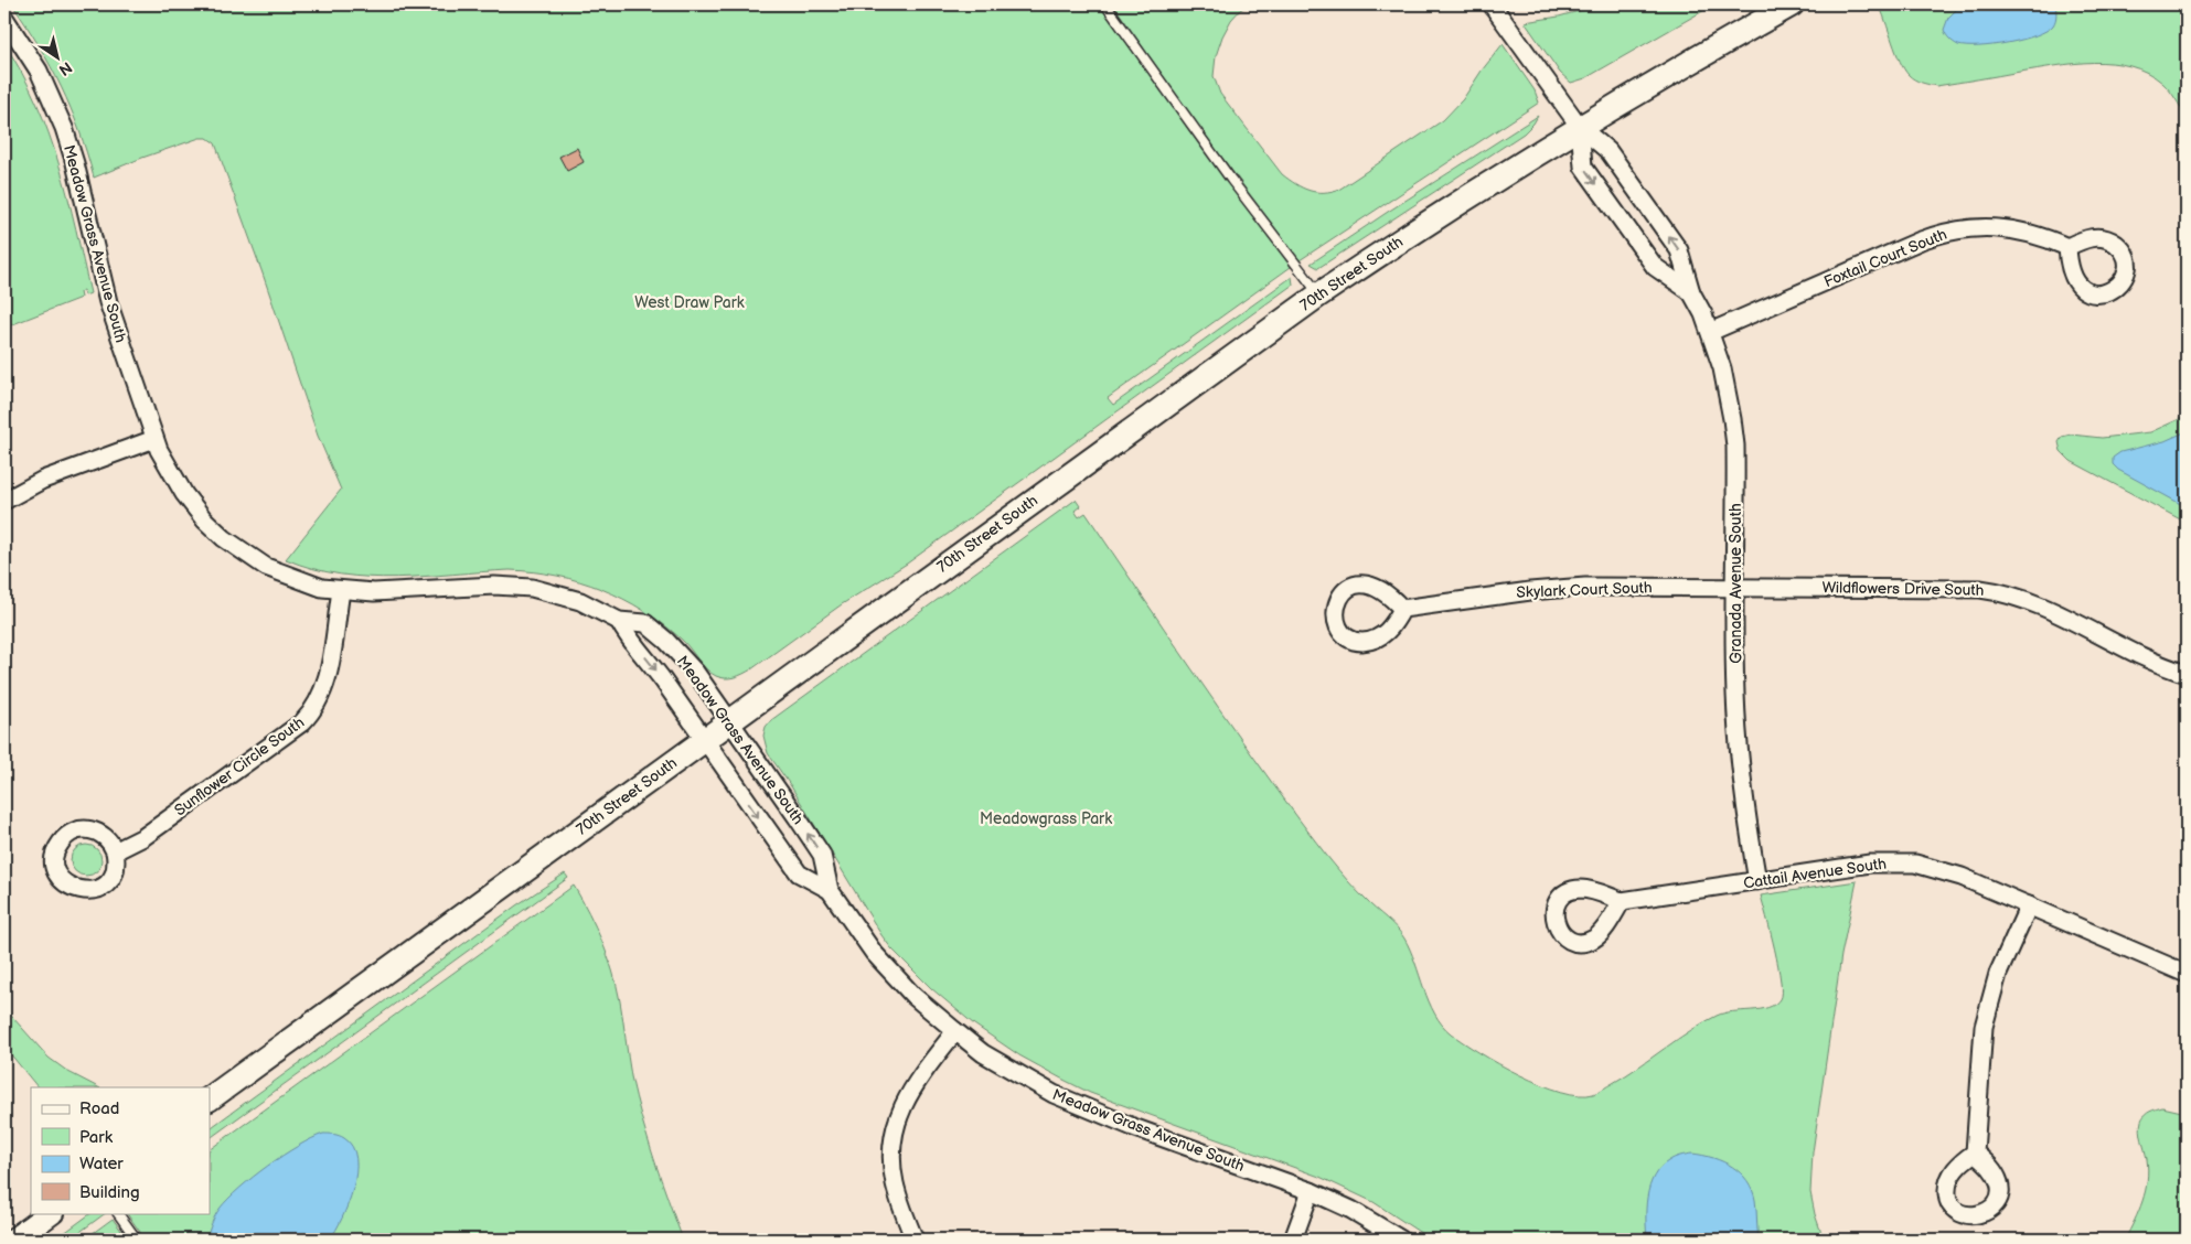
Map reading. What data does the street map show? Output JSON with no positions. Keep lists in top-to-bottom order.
{
  "streets": {
    "main road": ["70th Street South"],
    "street": [
      "Meadow Grass Avenue South",
      "Foxtail Court South",
      "Granada Avenue South",
      "Wildflowers Drive South",
      "Skylark Court South",
      "Sunflower Circle South",
      "Cattail Avenue South"
    ]
  },
  "crossings": [
    ["Meadow Grass Avenue South", "70th Street South"],
    ["Meadow Grass Avenue South", "Sunflower Circle South"],
    ["Foxtail Court South", "Granada Avenue South"],
    ["70th Street South", "Granada Avenue South"],
    ["Granada Avenue South", "Wildflowers Drive South"],
    ["Granada Avenue South", "Skylark Court South"],
    ["Granada Avenue South", "Cattail Avenue South"],
    ["Wildflowers Drive South", "Skylark Court South"]
  ],
  "parks": ["West Draw Park", "Meadowgrass Park"],
  "legend": [
    "Road",
    "Park",
    "Water",
    "Building"
  ],
  "north": "bottom right"
}
